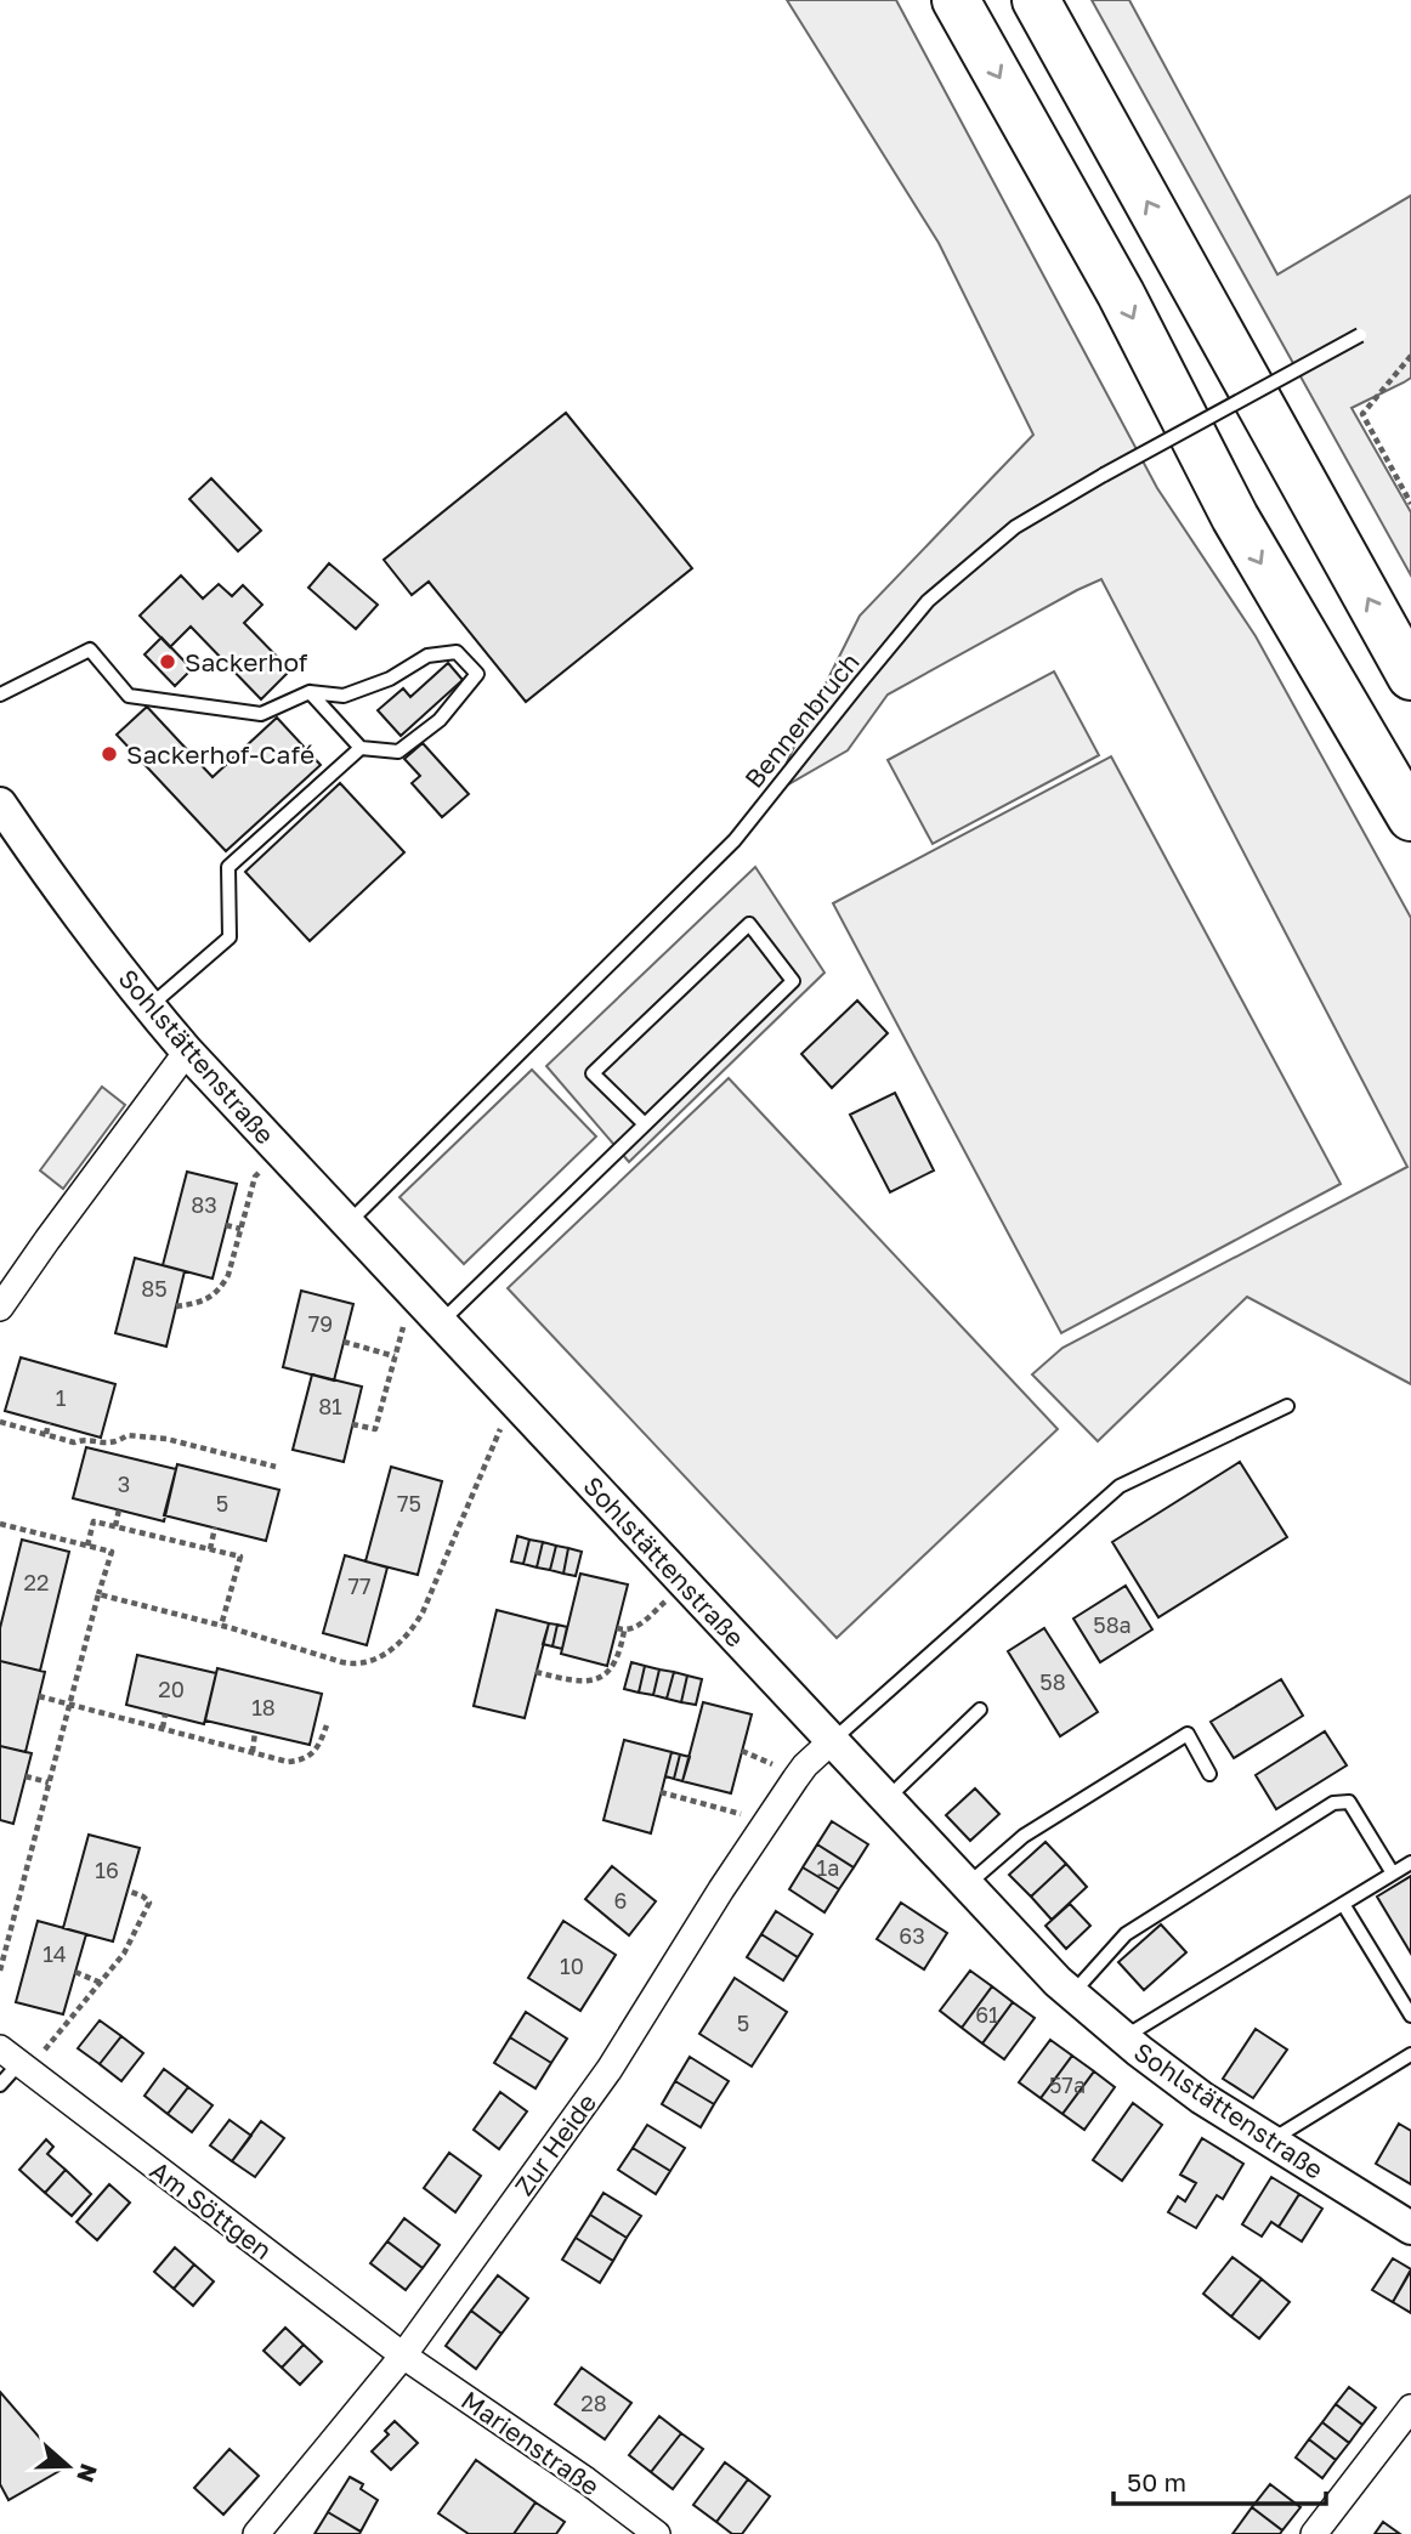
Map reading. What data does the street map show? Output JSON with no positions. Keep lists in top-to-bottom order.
{
  "streets": {
    "street": [
      "Sohlstättenstraße",
      "Zur Heide",
      "Am Söttgen",
      "Marienstraße"
    ],
    "lane": ["Bennenbruch"]
  },
  "crossings": [
    ["Bennenbruch", "Sohlstättenstraße"],
    ["Sohlstättenstraße", "Zur Heide"],
    ["Zur Heide", "Am Söttgen"],
    ["Zur Heide", "Marienstraße"],
    ["Am Söttgen", "Marienstraße"]
  ],
  "places": ["Sackerhof", "Sackerhof-Café"],
  "house_numbers": [
    "83",
    "85",
    "79",
    "1",
    "81",
    "3",
    "5",
    "75",
    "22",
    "77",
    "58a",
    "58",
    "20",
    "18",
    "1a",
    "16",
    "6",
    "63",
    "14",
    "10",
    "61",
    "5",
    "57a",
    "28"
  ],
  "scale_bar": "50 m",
  "north": "right"
}
